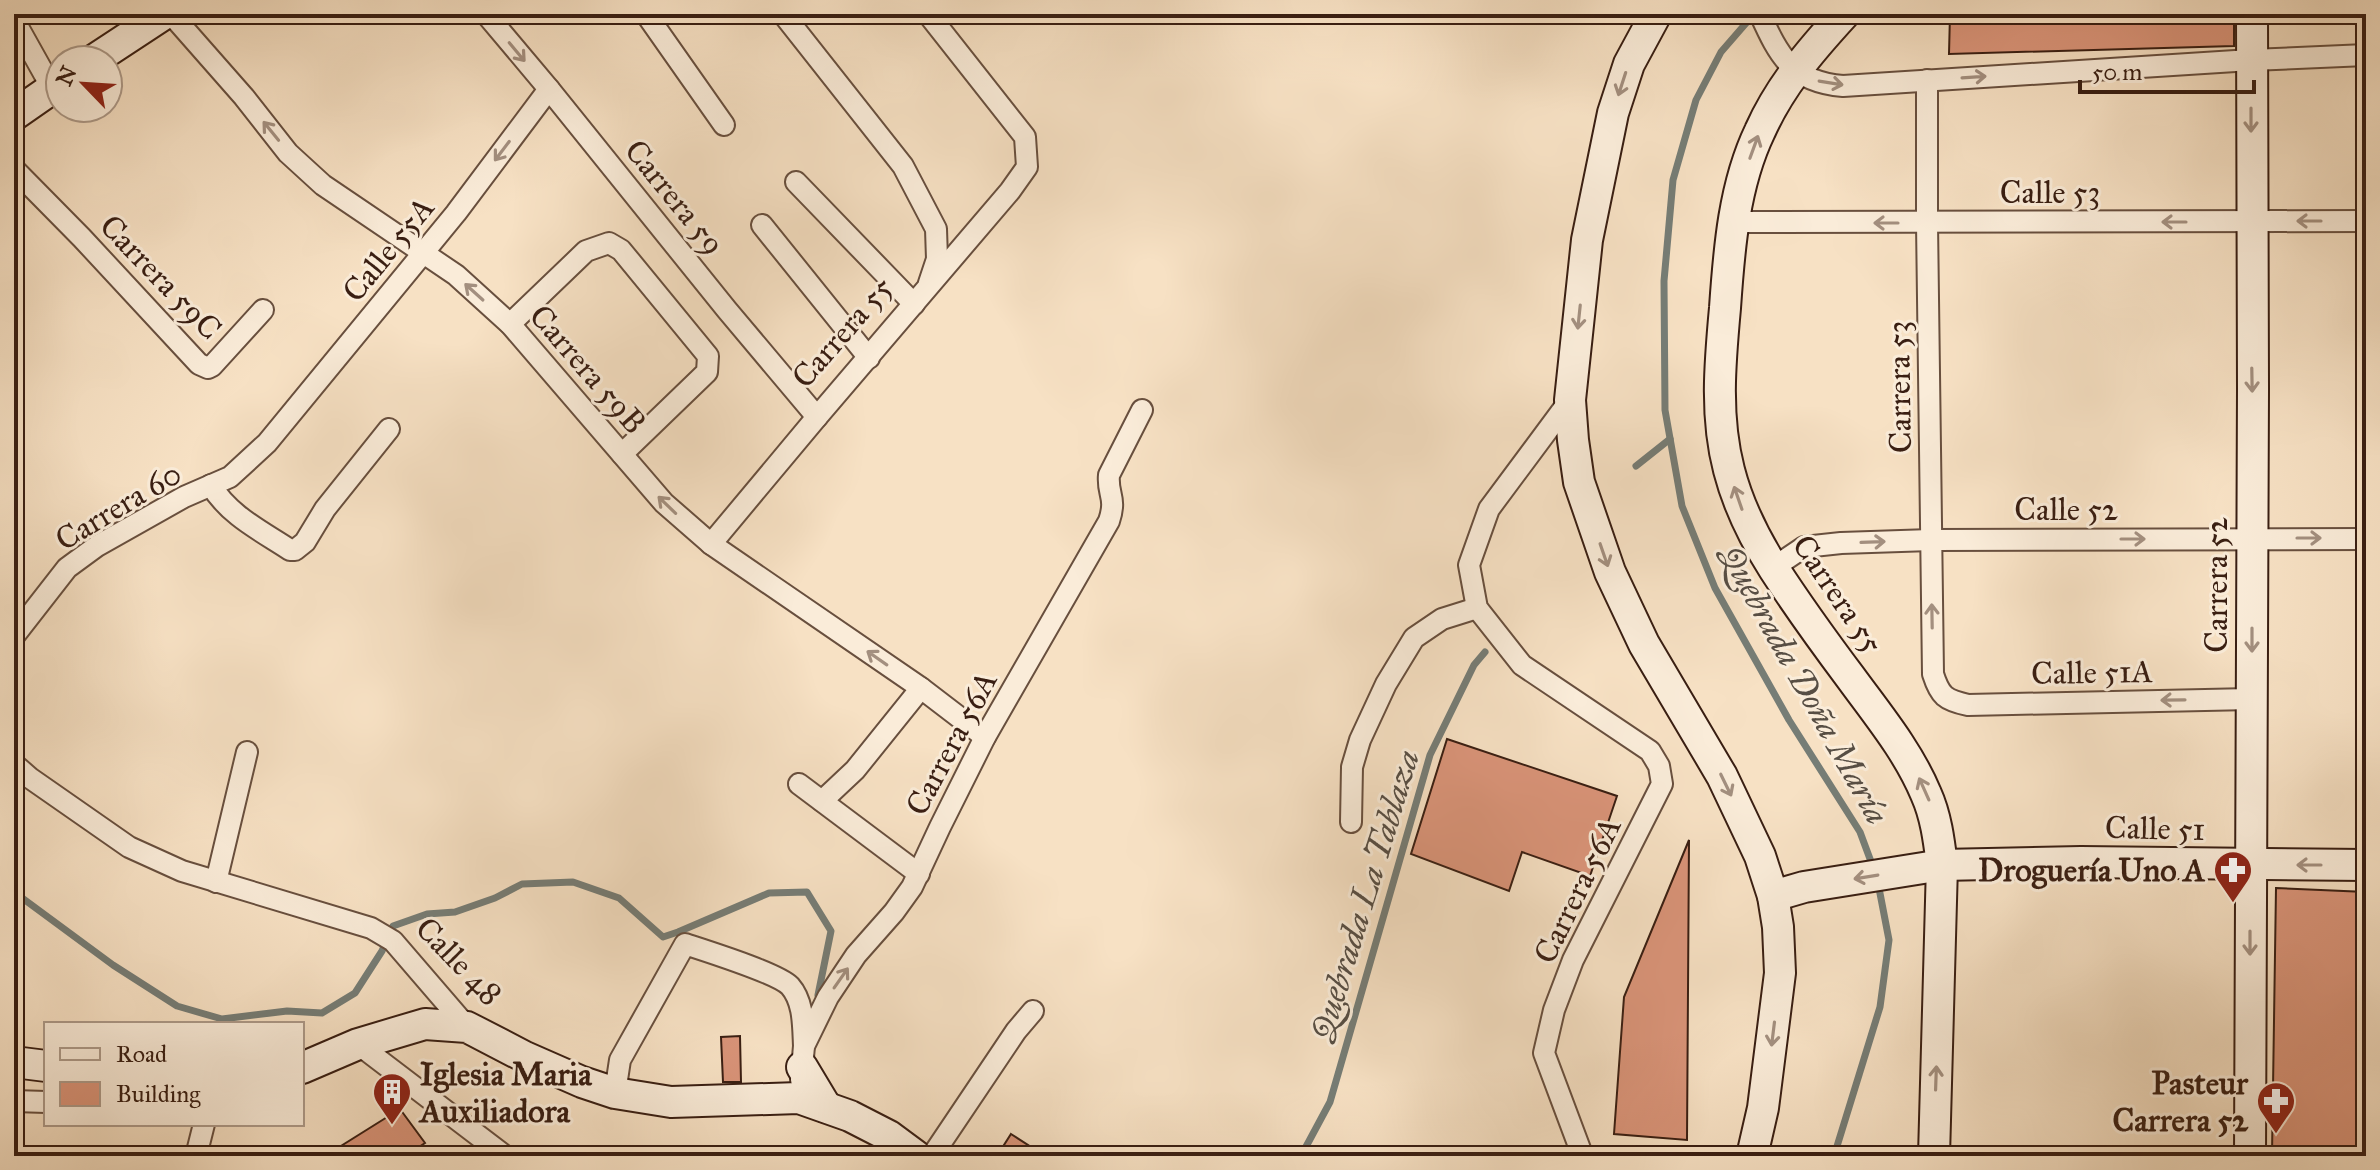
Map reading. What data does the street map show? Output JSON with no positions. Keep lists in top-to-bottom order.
{
  "streets": {
    "street": [
      "Calle 53",
      "Carrera 59",
      "Calle 55A",
      "Carrera 59C",
      "Carrera 55",
      "Carrera 59B",
      "Carrera 53",
      "Carrera 60",
      "Calle 52",
      "Carrera 52",
      "Calle 51A",
      "Carrera 56A",
      "Calle 51",
      "Calle 48"
    ]
  },
  "crossings": [
    ["Calle 53", "Carrera 55"],
    ["Calle 53", "Carrera 53"],
    ["Calle 53", "Carrera 52"],
    ["Carrera 59", "Calle 55A"],
    ["Carrera 59", "Carrera 55"],
    ["Calle 55A", "Carrera 59B"],
    ["Calle 55A", "Carrera 60"],
    ["Carrera 55", "Carrera 59B"],
    ["Carrera 55", "Calle 52"],
    ["Carrera 55", "Calle 51"],
    ["Carrera 59B", "Carrera 56A"],
    ["Carrera 53", "Calle 52"],
    ["Carrera 53", "Calle 51A"],
    ["Calle 52", "Carrera 52"],
    ["Carrera 52", "Calle 51A"],
    ["Carrera 52", "Calle 51"]
  ],
  "one_way": [
    "Calle 55A",
    "Carrera 59B",
    "Calle 52",
    "Carrera 52",
    "Calle 51A",
    "Calle 51"
  ],
  "water": ["Quebrada Doña María", "Quebrada La Tablaza"],
  "places": {
    "pharmacy": ["Droguería Uno A", "Pasteur Carrera 52"],
    "building": ["Iglesia Maria Auxiliadora"]
  },
  "legend": ["Road", "Building"],
  "scale_bar": "50 m",
  "north": "top left"
}
